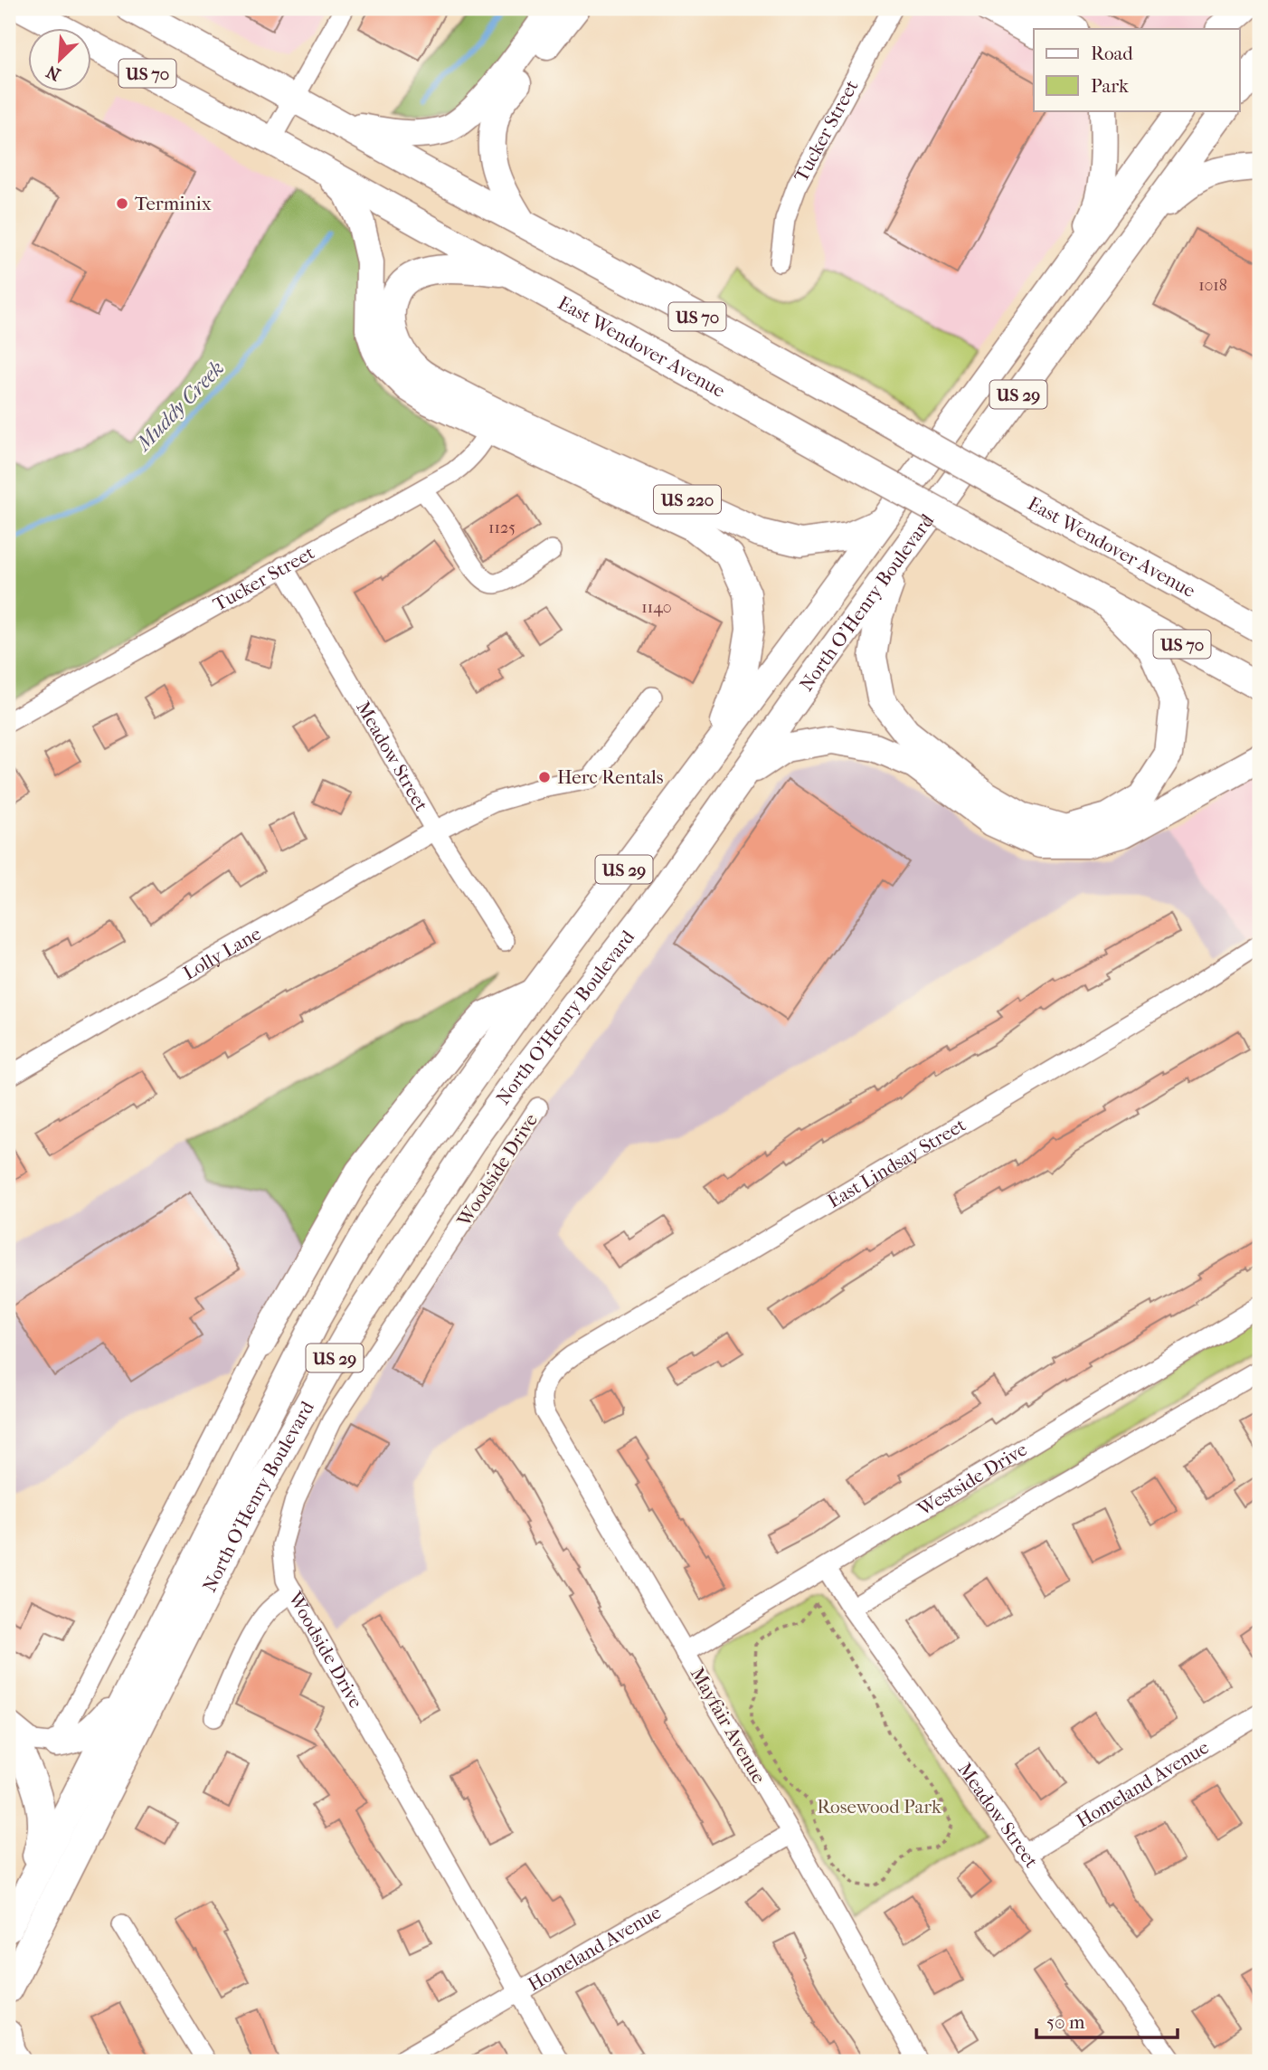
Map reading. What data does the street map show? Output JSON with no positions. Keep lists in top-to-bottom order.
{
  "streets": {
    "highway": [
      "US 70",
      "East Wendover Avenue",
      "US 29",
      "US 220",
      "North O'Henry Boulevard"
    ],
    "street": [
      "Tucker Street",
      "Meadow Street",
      "Lolly Lane",
      "East Lindsay Street",
      "Woodside Drive",
      "Westside Drive",
      "Mayfair Avenue",
      "Homeland Avenue"
    ]
  },
  "crossings": [
    ["Tucker Street", "US 220"],
    ["Tucker Street", "Meadow Street"],
    ["East Wendover Avenue", "US 220"],
    ["US 220", "North O'Henry Boulevard"],
    ["Meadow Street", "Lolly Lane"],
    ["Meadow Street", "Westside Drive"],
    ["Meadow Street", "Homeland Avenue"],
    ["East Lindsay Street", "Mayfair Avenue"],
    ["Woodside Drive", "Homeland Avenue"],
    ["Westside Drive", "Mayfair Avenue"],
    ["Mayfair Avenue", "Homeland Avenue"]
  ],
  "water": ["Muddy Creek"],
  "parks": ["Rosewood Park"],
  "places": ["Terminix", "Herc Rentals"],
  "house_numbers": ["1018", "1125", "1140"],
  "legend": ["Road", "Park"],
  "scale_bar": "50 m",
  "north": "bottom left"
}
